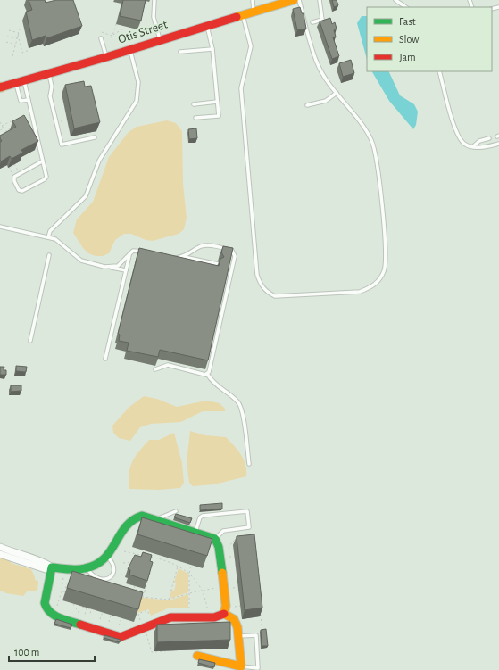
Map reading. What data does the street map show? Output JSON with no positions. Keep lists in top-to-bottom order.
{
  "streets": {
    "street": ["Otis Street"]
  },
  "legend": ["Fast", "Slow", "Jam"],
  "scale_bar": "100 m"
}
